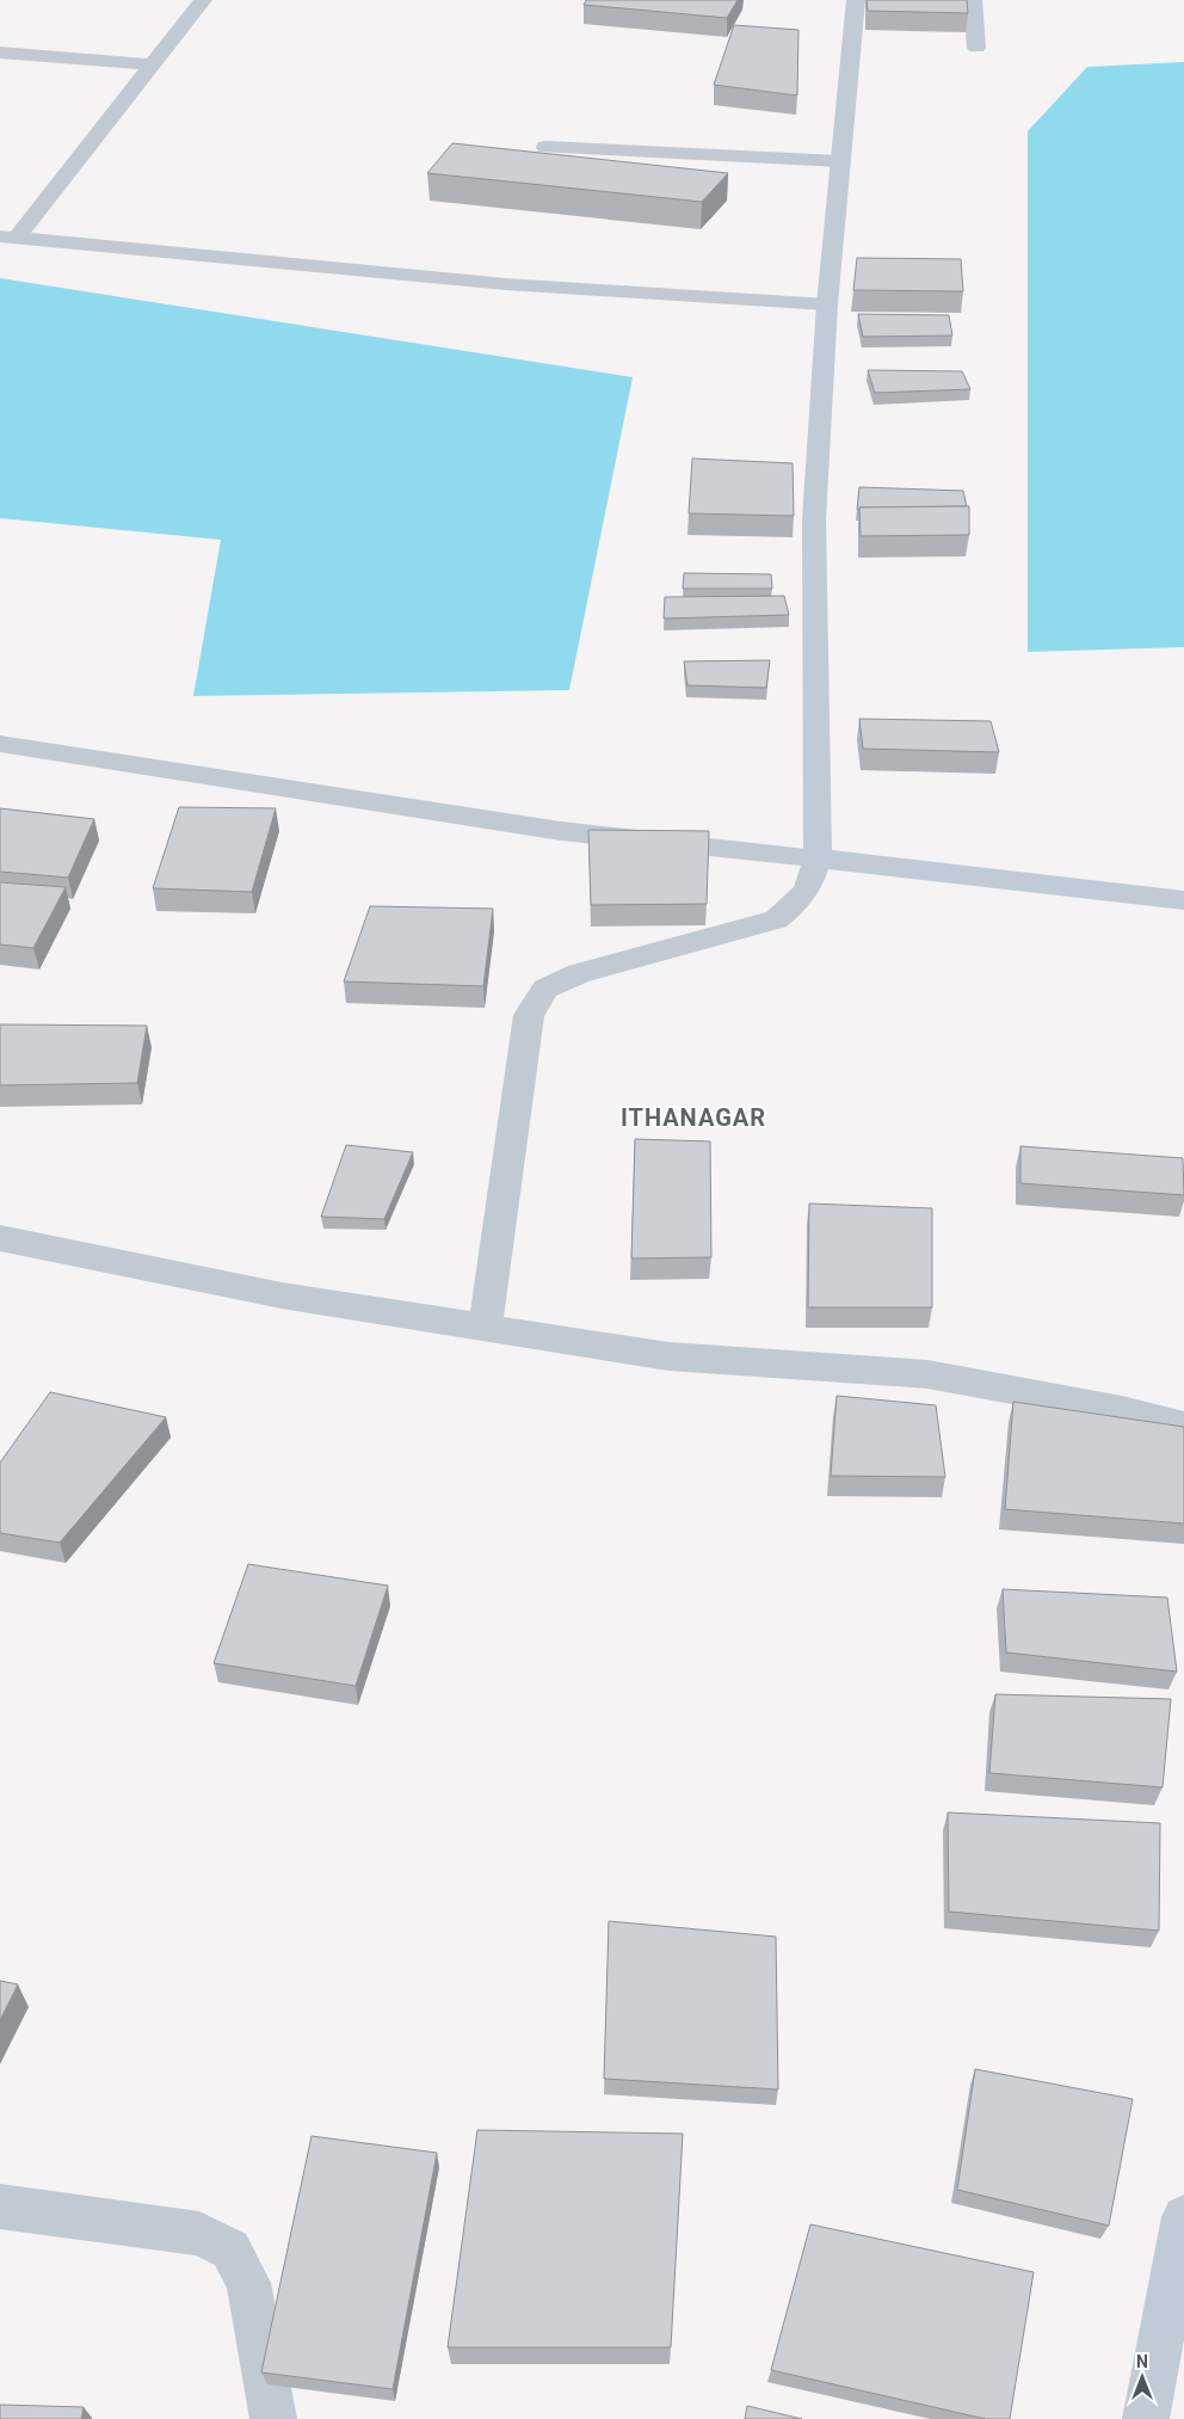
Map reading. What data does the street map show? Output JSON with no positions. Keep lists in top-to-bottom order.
{
  "districts": ["ITHANAGAR"],
  "north": "top"
}
